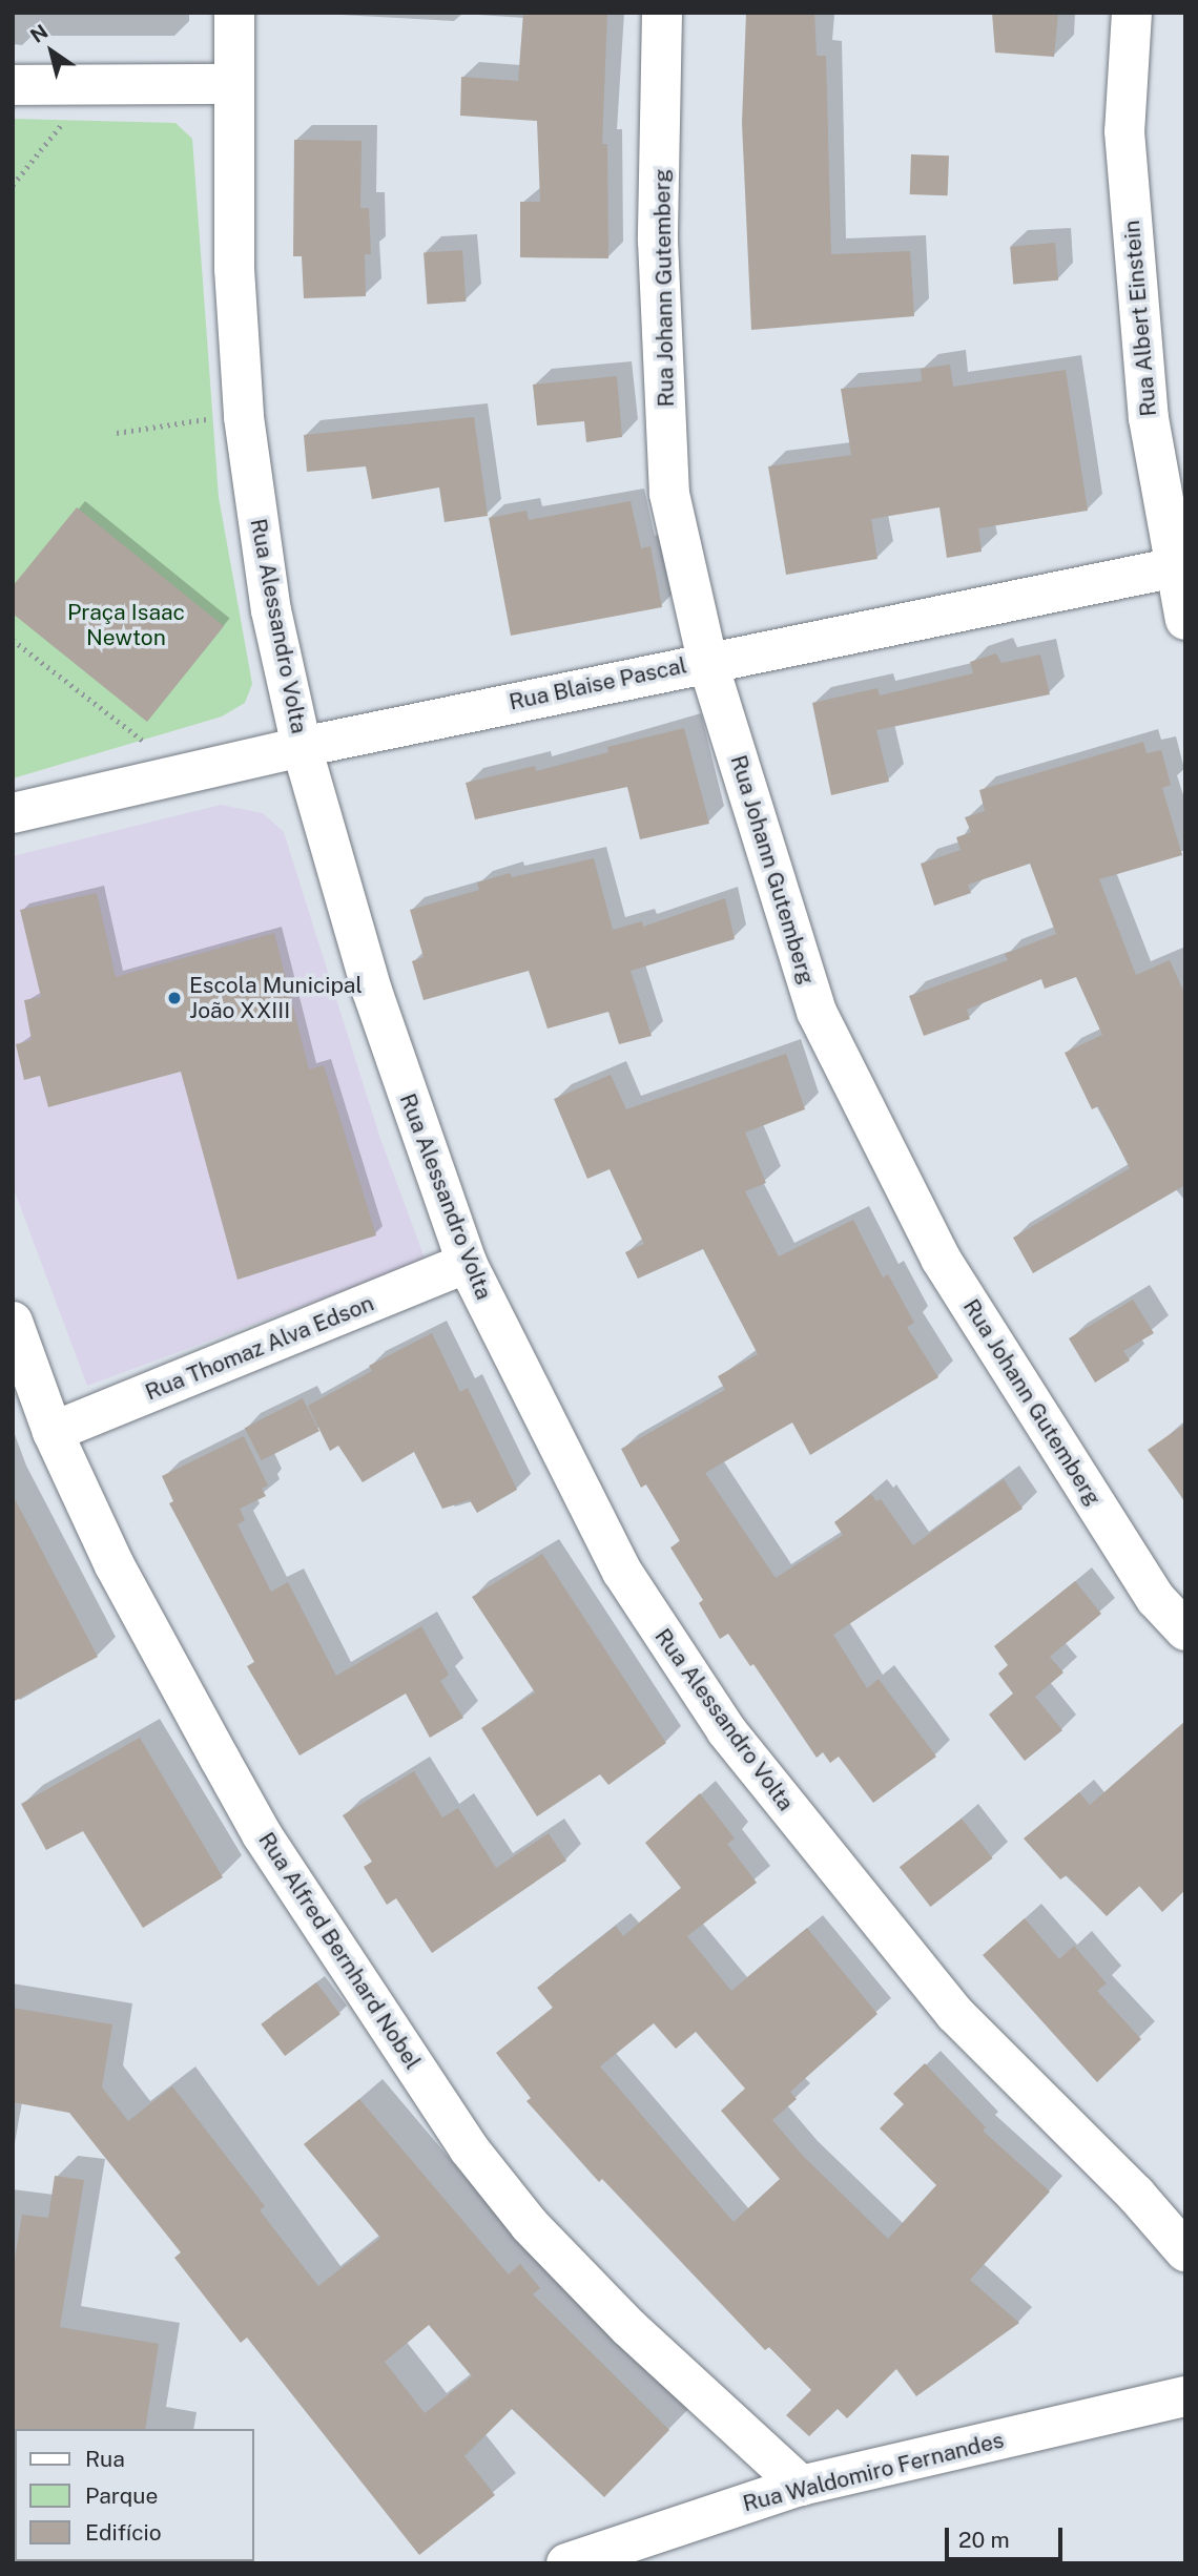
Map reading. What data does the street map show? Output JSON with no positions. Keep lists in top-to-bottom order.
{
  "streets": {
    "street": [
      "Rua Johann Gutemberg",
      "Rua Albert Einstein",
      "Rua Alessandro Volta",
      "Rua Blaise Pascal",
      "Rua Thomaz Alva Edson",
      "Rua Alfred Bernhard Nobel",
      "Rua Waldomiro Fernandes"
    ]
  },
  "crossings": [
    ["Rua Johann Gutemberg", "Rua Blaise Pascal"],
    ["Rua Albert Einstein", "Rua Blaise Pascal"],
    ["Rua Alessandro Volta", "Rua Blaise Pascal"],
    ["Rua Alessandro Volta", "Rua Thomaz Alva Edson"],
    ["Rua Thomaz Alva Edson", "Rua Alfred Bernhard Nobel"],
    ["Rua Alfred Bernhard Nobel", "Rua Waldomiro Fernandes"]
  ],
  "parks": ["Praça Isaac Newton"],
  "places": ["Escola Municipal João XXIII"],
  "legend": ["Rua", "Parque", "Edifício"],
  "scale_bar": "20 m",
  "north": "top left"
}
